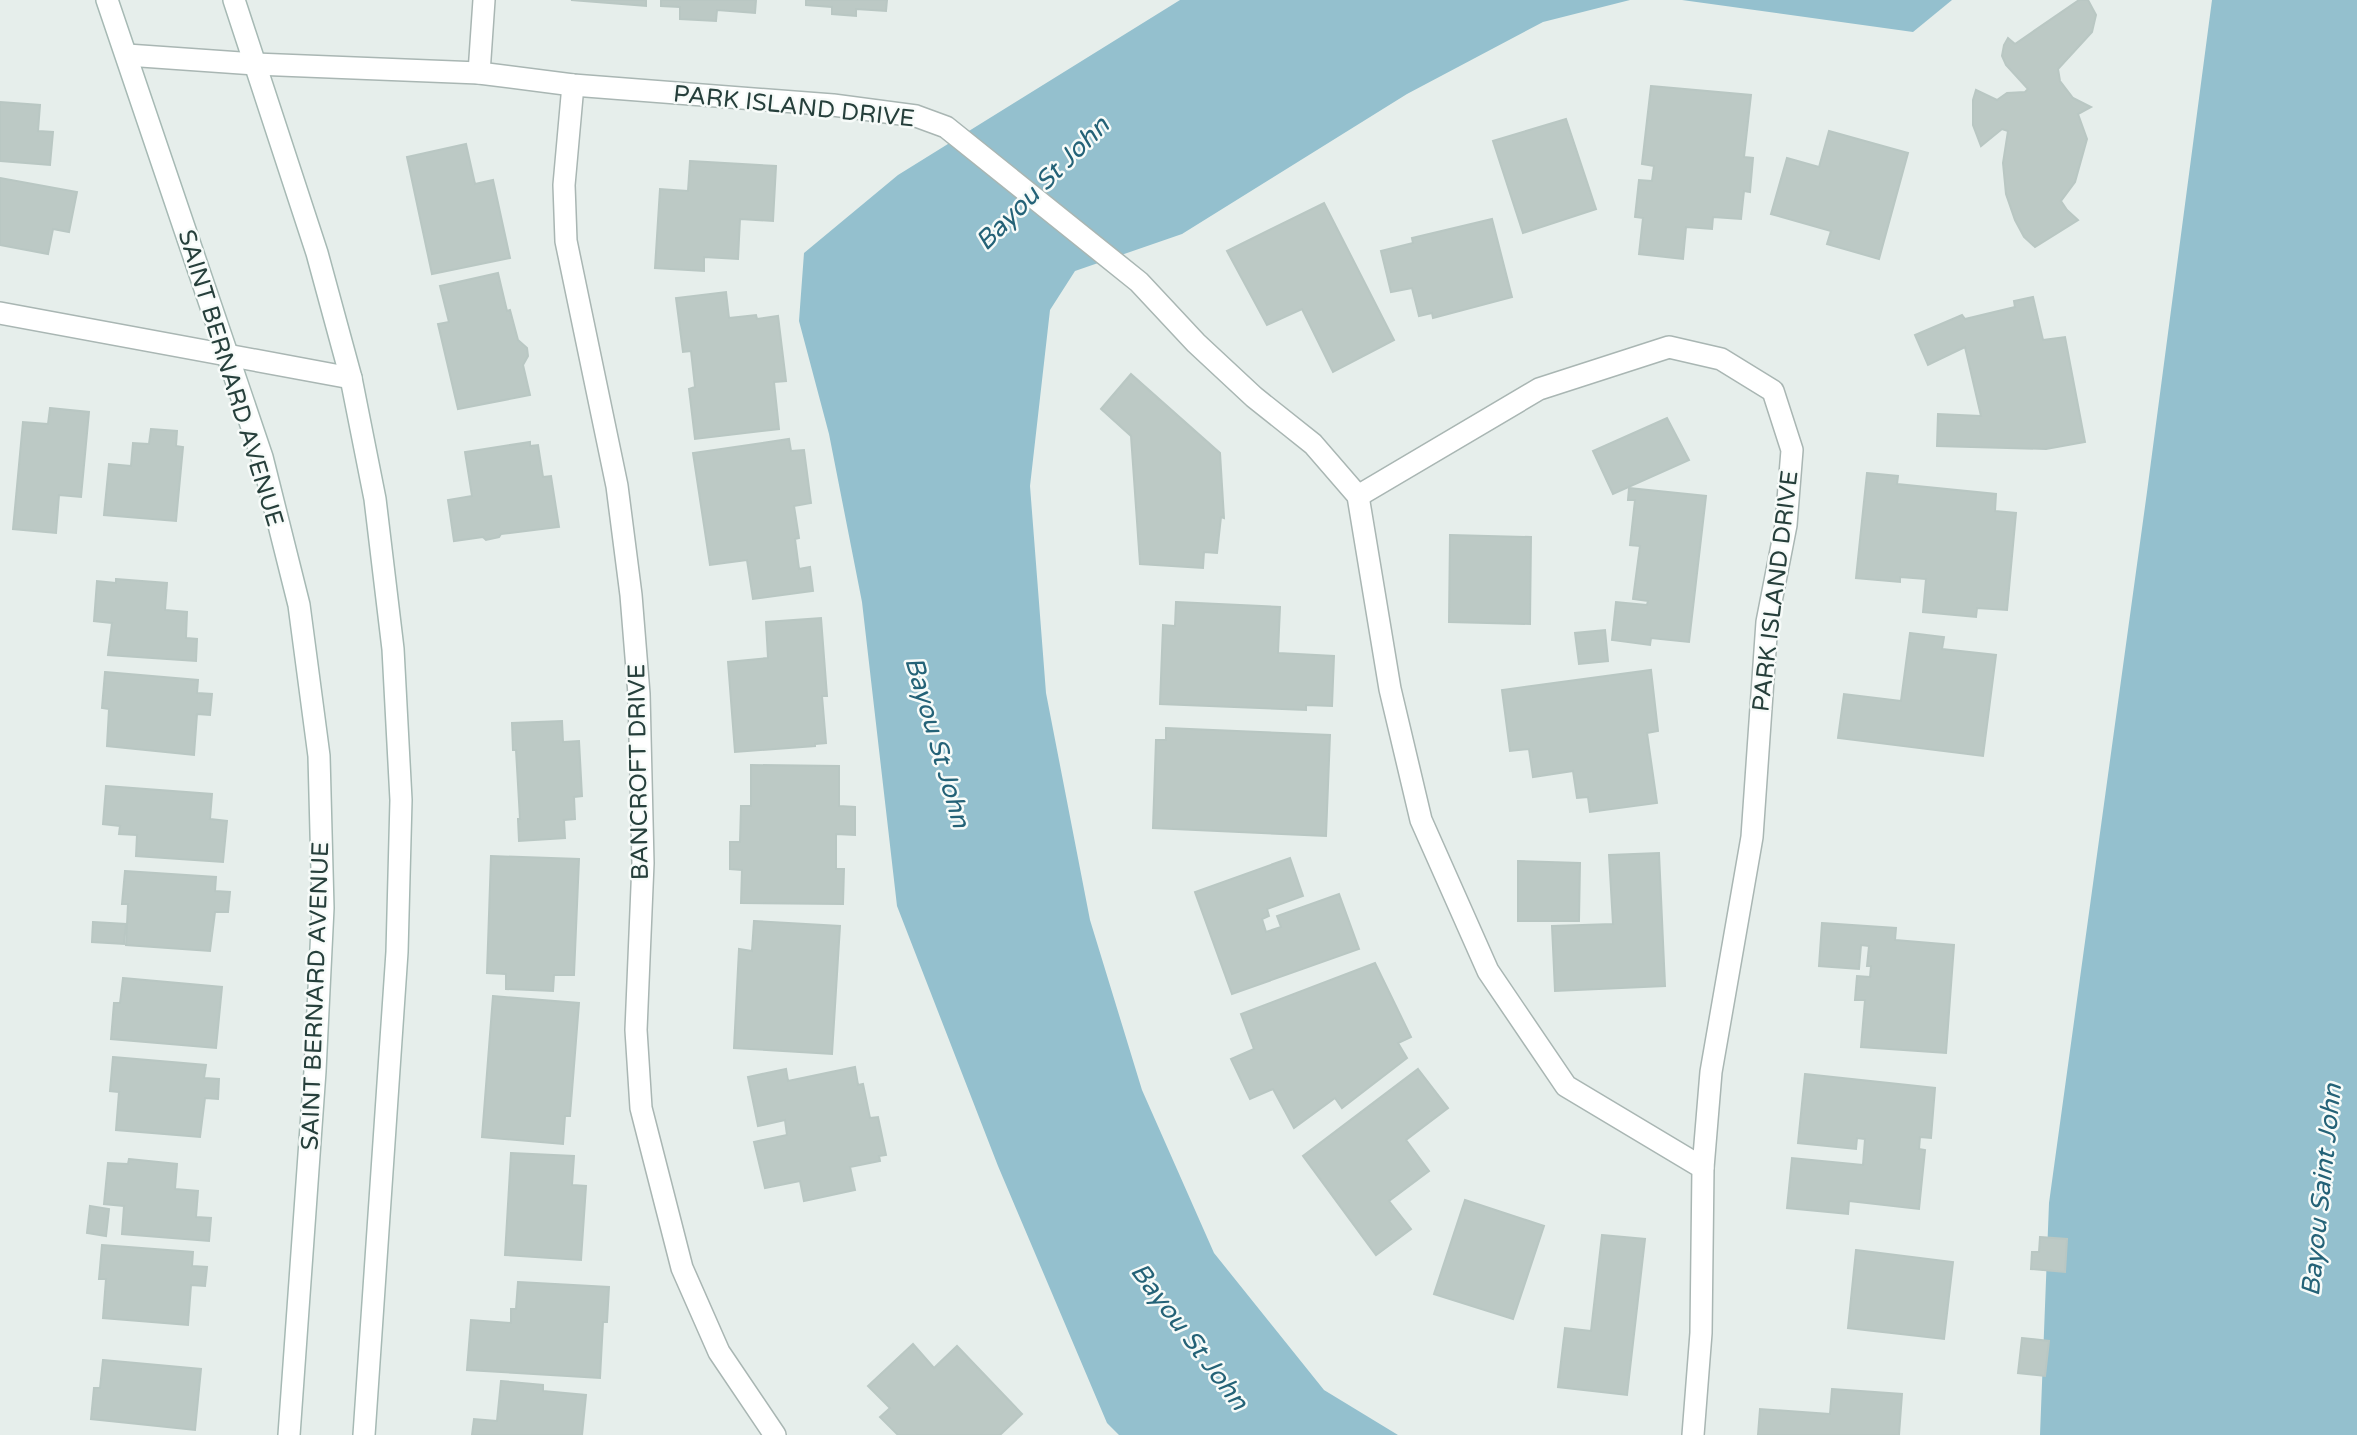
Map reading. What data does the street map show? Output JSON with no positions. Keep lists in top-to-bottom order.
{
  "streets": {
    "street": ["PARK ISLAND DRIVE", "SAINT BERNARD AVENUE", "BANCROFT DRIVE"]
  },
  "crossings": [
    ["PARK ISLAND DRIVE", "SAINT BERNARD AVENUE"],
    ["PARK ISLAND DRIVE", "BANCROFT DRIVE"]
  ],
  "water": ["Bayou St John", "Bayou Saint John"]
}
